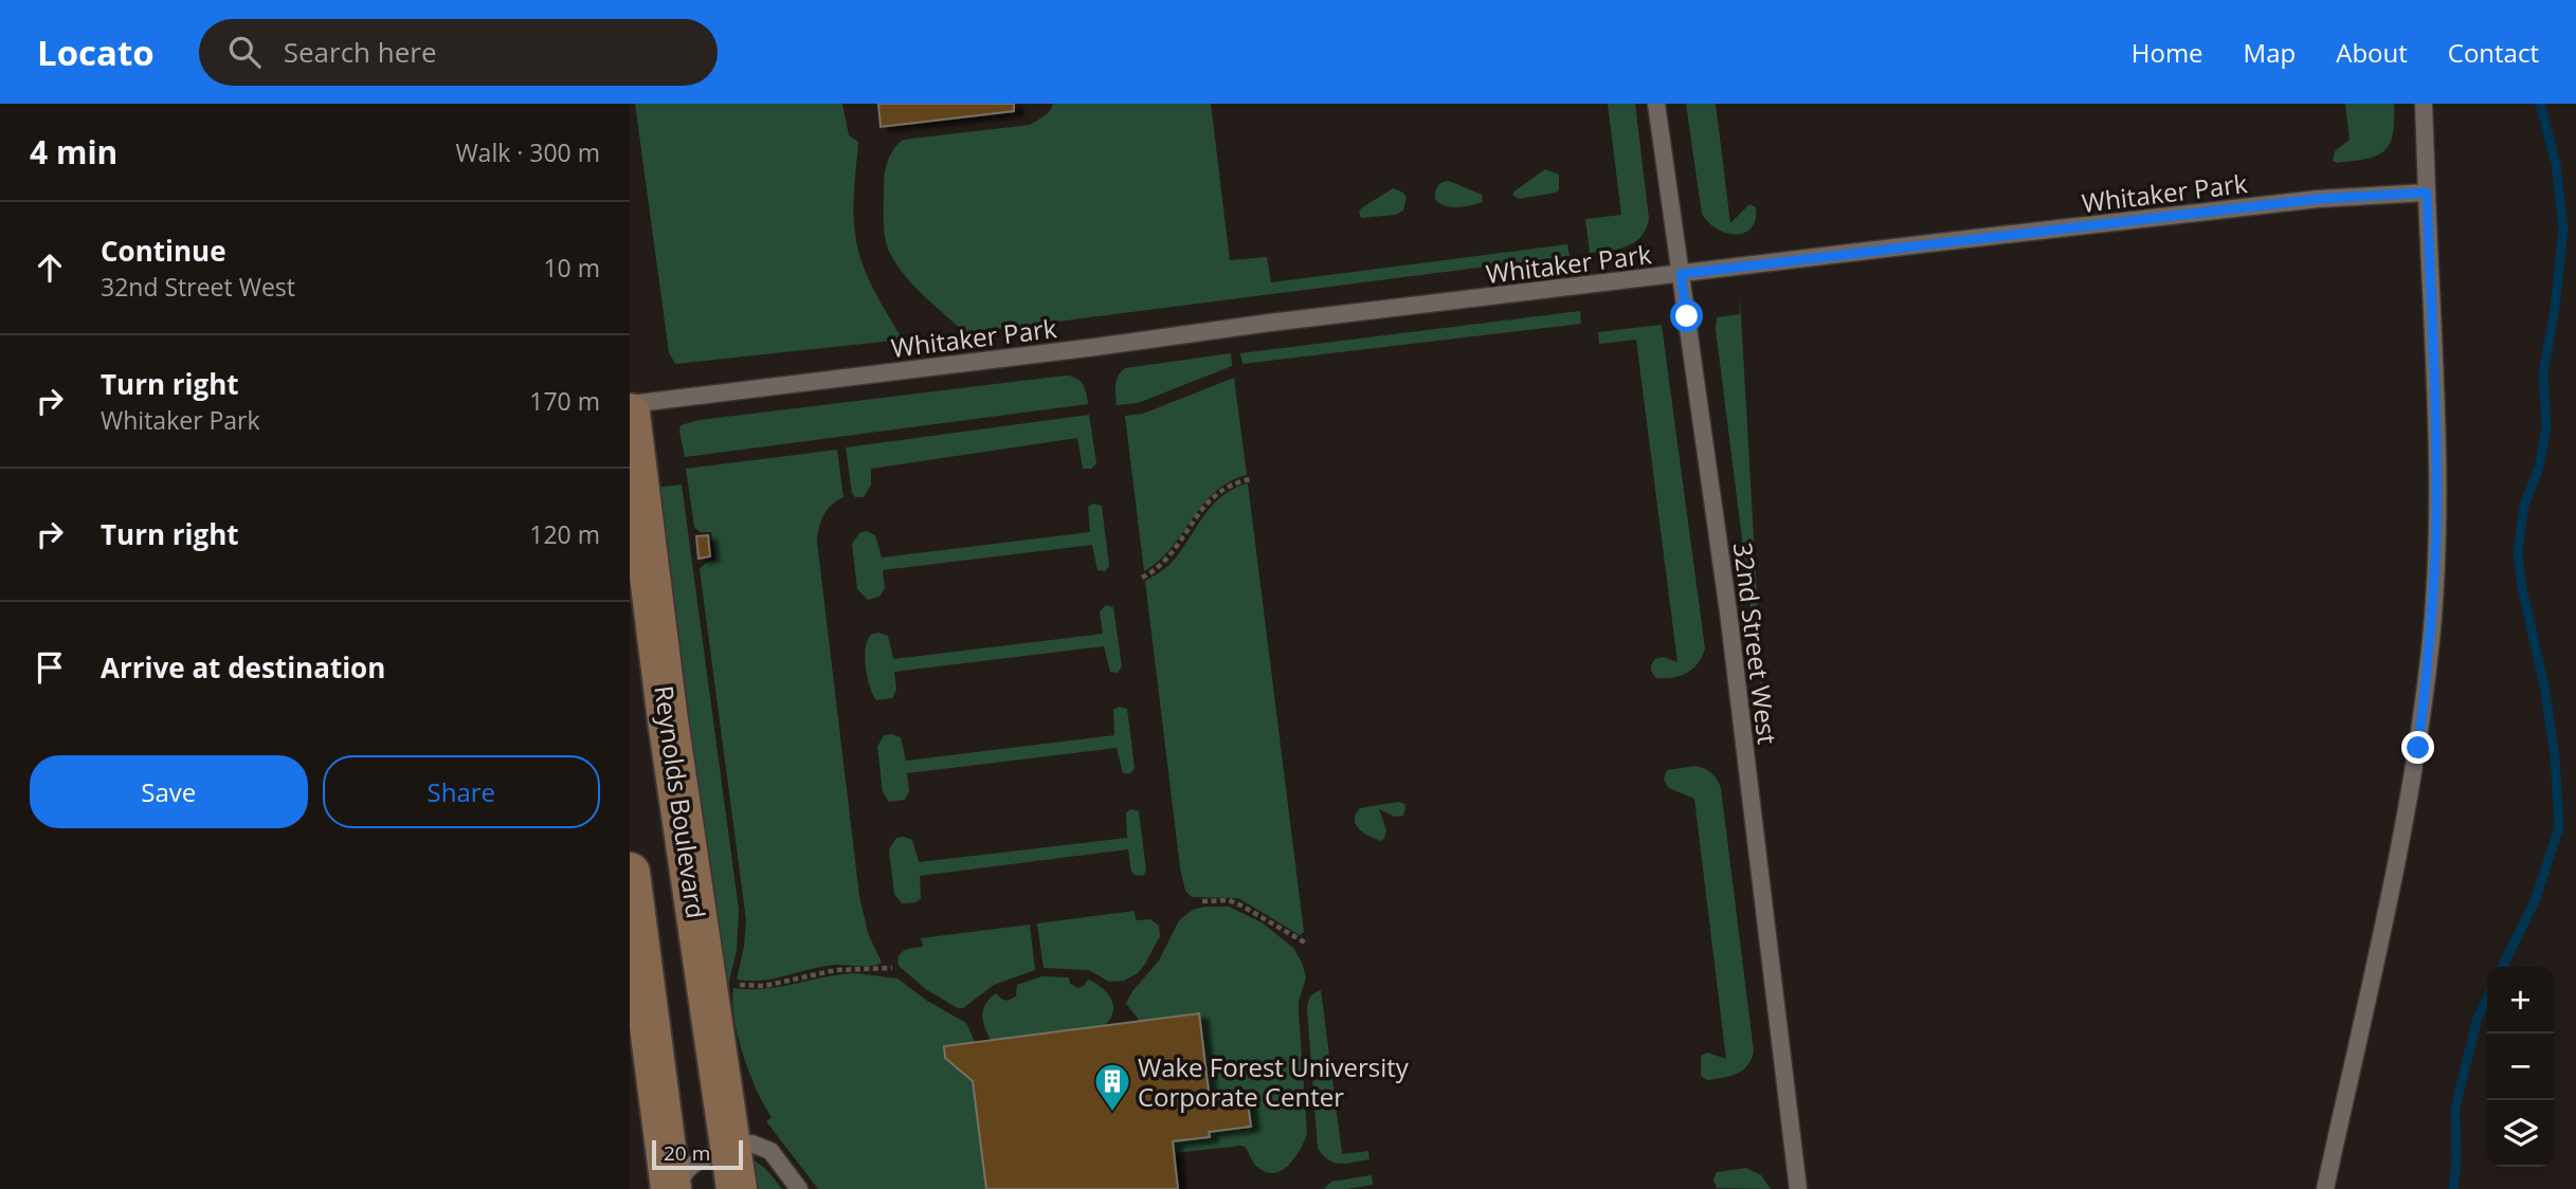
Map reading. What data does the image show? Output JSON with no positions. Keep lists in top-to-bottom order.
{
  "streets": {
    "main road": ["Reynolds Boulevard"],
    "lane": ["Whitaker Park", "32nd Street West"]
  },
  "crossings": [
    ["Whitaker Park", "32nd Street West"]
  ],
  "places": {
    "building": ["Wake Forest University Corporate Center"]
  },
  "scale_bar": "20 m",
  "page": {
    "header": "Locato",
    "search": "Search here",
    "nav": [
      "Home",
      "Map",
      "About",
      "Contact"
    ],
    "heading": ["4 min", "Walk · 300 m"],
    "list": [
      ["Continue", "32nd Street West", "10 m"],
      ["Turn right", "Whitaker Park", "170 m"],
      ["Turn right", "120 m"],
      "Arrive at destination"
    ],
    "buttons": ["Save", "Share"],
    "map_buttons": ["+", "−"],
    "scale": "20 m"
  }
}
